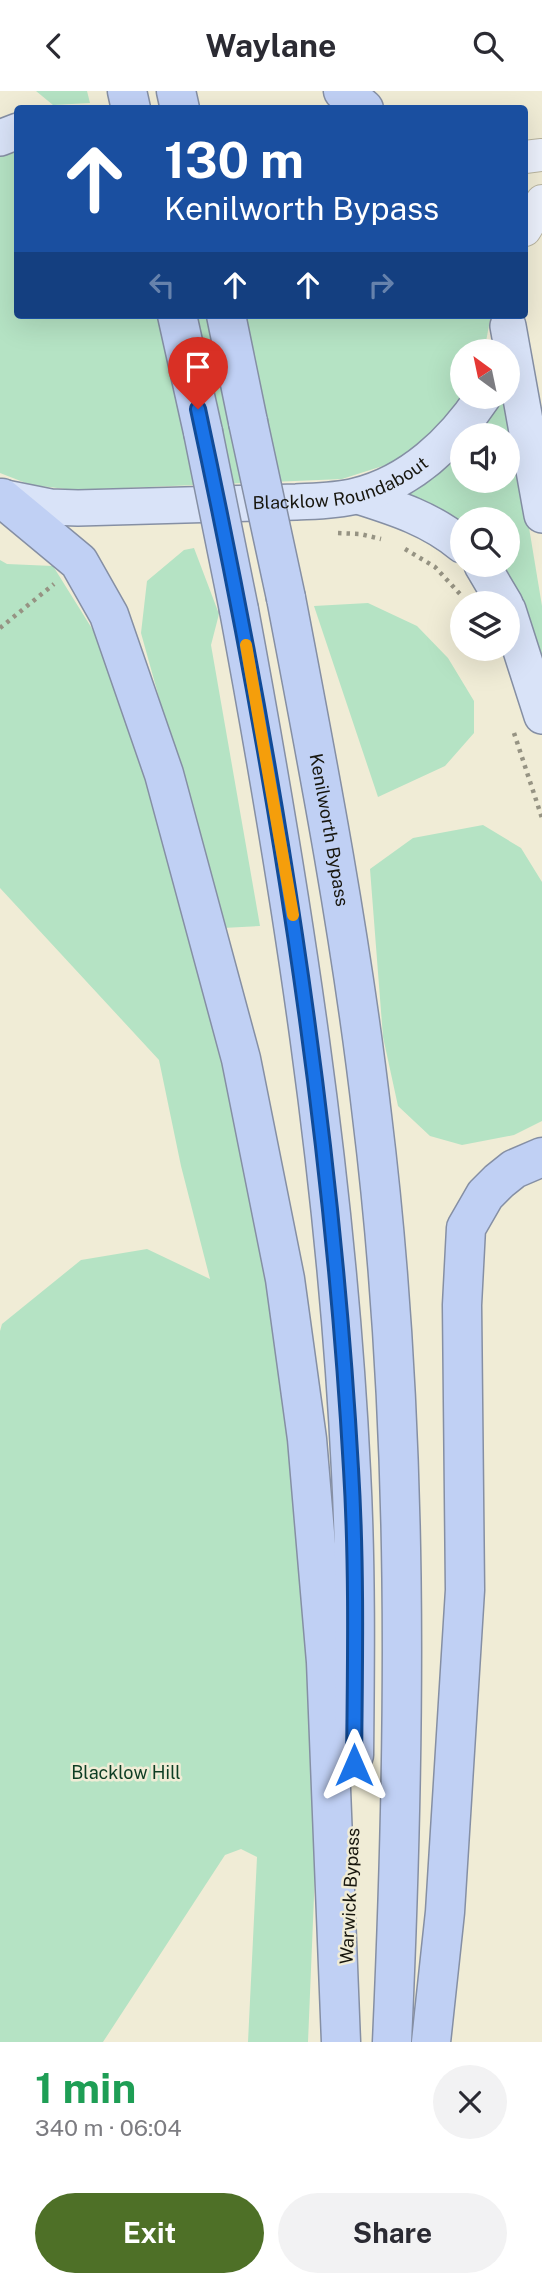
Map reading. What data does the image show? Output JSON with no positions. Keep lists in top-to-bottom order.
{
  "streets": {
    "highway": ["Kenilworth Bypass", "Warwick Bypass"],
    "main road": ["Blacklow Roundabout"]
  },
  "parks": ["Blacklow Hill"],
  "north": "top left",
  "page": {
    "header": "Waylane",
    "turn": ["130 m", "Kenilworth Bypass"],
    "heading": ["1 min", "340 m · 06:04"],
    "buttons": ["Exit", "Share"]
  }
}
